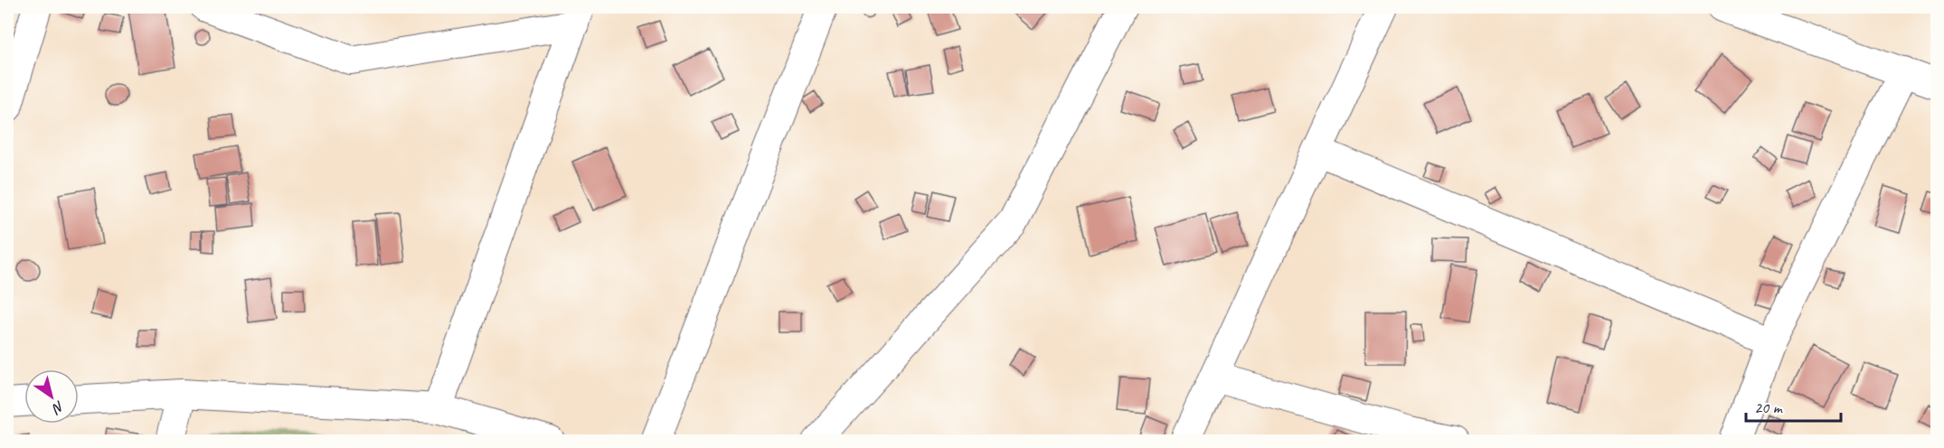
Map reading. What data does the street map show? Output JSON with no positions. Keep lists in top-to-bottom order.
{
  "scale_bar": "20 m",
  "north": "bottom right"
}
